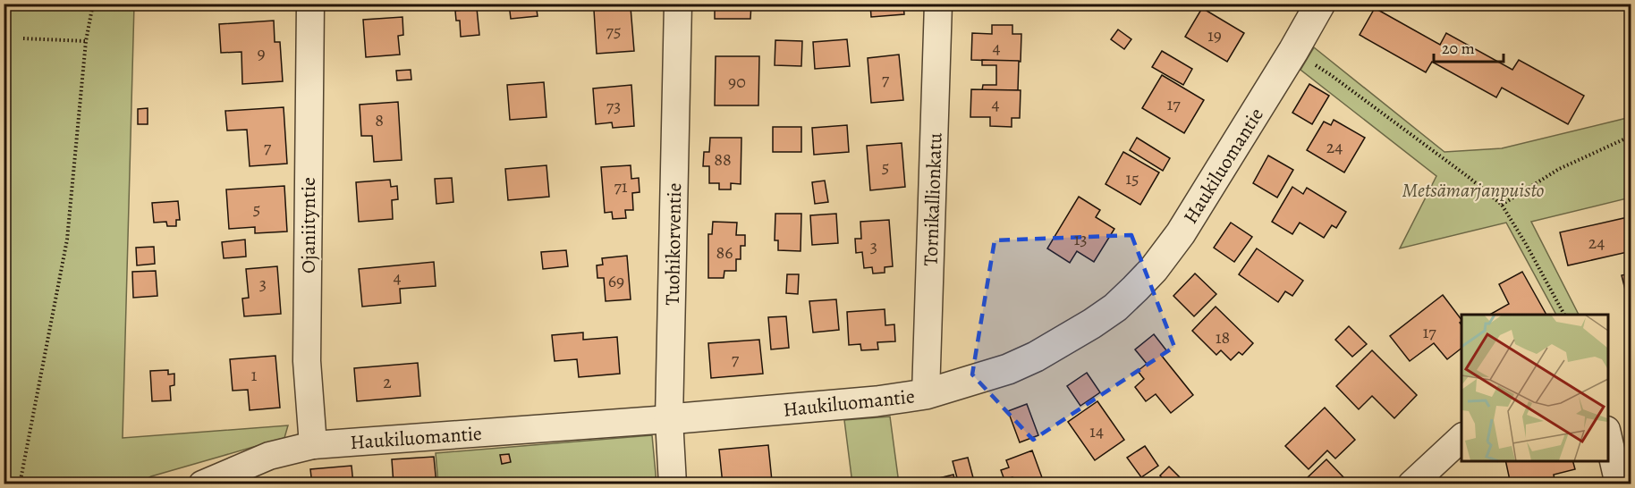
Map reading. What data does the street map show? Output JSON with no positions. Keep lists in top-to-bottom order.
{
  "streets": {
    "street": [
      "Haukiluomantie",
      "Tornikallionkatu",
      "Ojaniityntie",
      "Tuohikorventie"
    ]
  },
  "crossings": [
    ["Haukiluomantie", "Tornikallionkatu"],
    ["Haukiluomantie", "Ojaniityntie"],
    ["Haukiluomantie", "Tuohikorventie"]
  ],
  "parks": ["Metsämarjanpuisto"],
  "house_numbers": [
    "75",
    "19",
    "4",
    "9",
    "7",
    "90",
    "4",
    "17",
    "73",
    "8",
    "7",
    "24",
    "88",
    "5",
    "15",
    "71",
    "5",
    "13",
    "24",
    "3",
    "86",
    "4",
    "69",
    "3",
    "17",
    "18",
    "7",
    "1",
    "2",
    "14"
  ],
  "scale_bar": "20 m"
}
